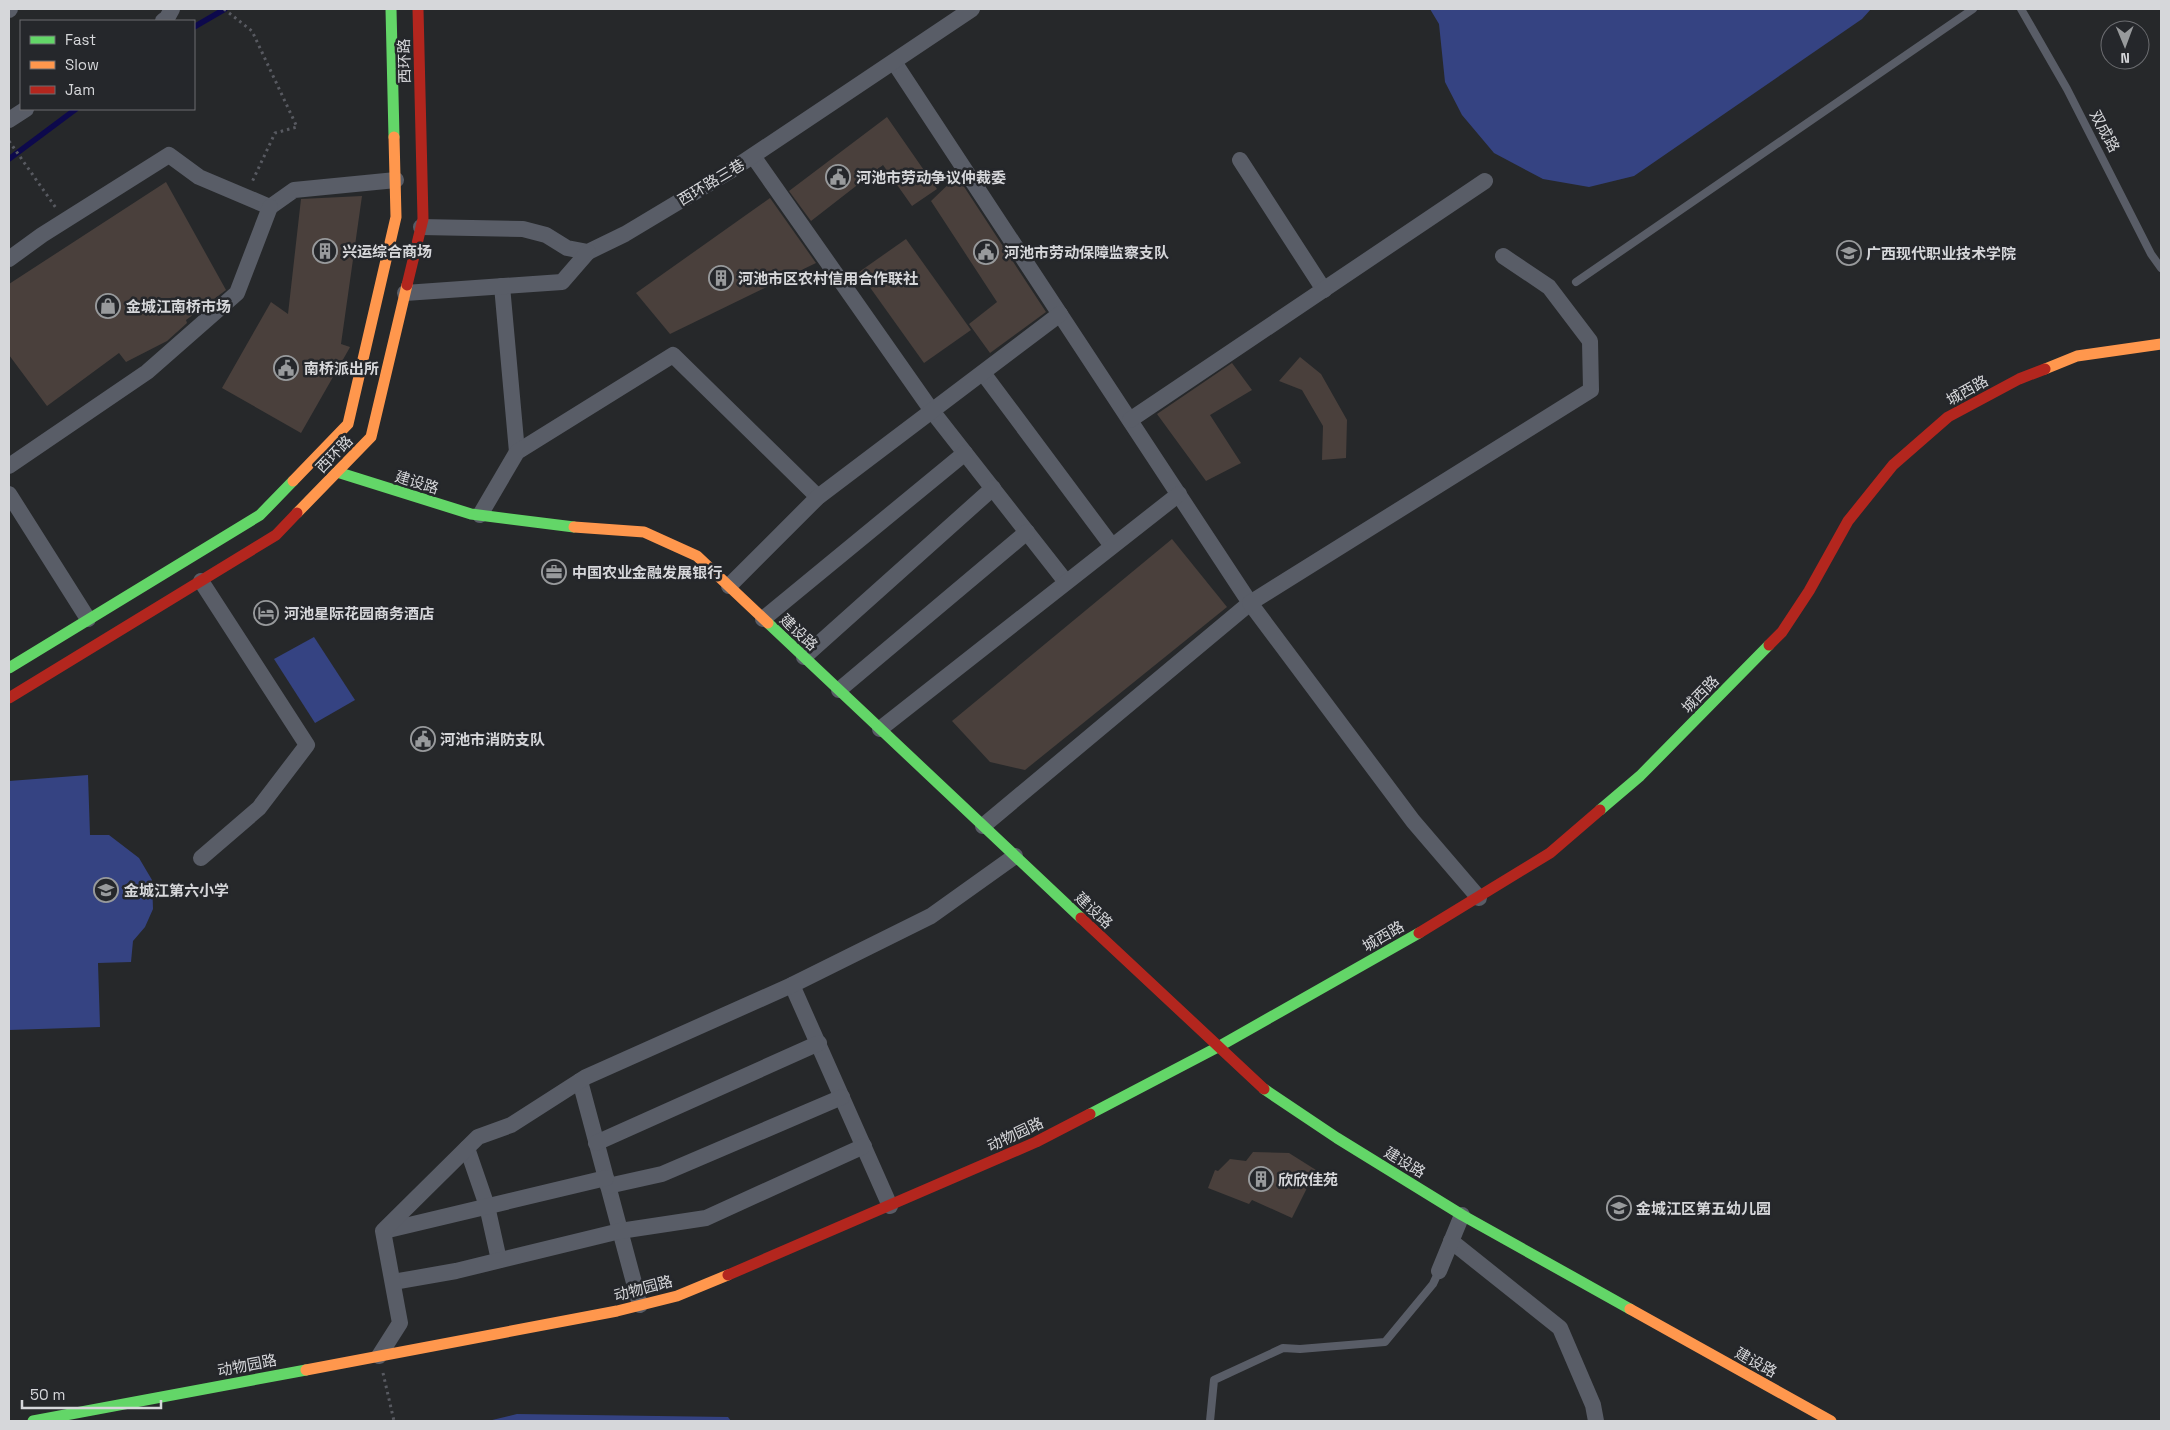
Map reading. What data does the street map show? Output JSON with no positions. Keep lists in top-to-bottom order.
{
  "streets": {
    "main road": [
      "西环路",
      "城西路",
      "建设路",
      "动物园路"
    ],
    "street": ["西环路三巷"],
    "lane": ["双成路"]
  },
  "crossings": [
    ["西环路", "建设路"],
    ["城西路", "建设路"],
    ["城西路", "动物园路"],
    ["建设路", "动物园路"]
  ],
  "places": {
    "public building": [
      "河池市劳动争议仲裁委",
      "河池市劳动保障监察支队",
      "南桥派出所",
      "河池市消防支队"
    ],
    "building": ["兴运综合商场", "河池市区农村信用合作联社", "欣欣佳苑"],
    "school or university": ["广西现代职业技术学院", "金城江第六小学", "金城江区第五幼儿园"],
    "shop": ["金城江南桥市场"],
    "office": ["中国农业金融发展银行"],
    "hotel": ["河池星际花园商务酒店"]
  },
  "legend": ["Fast", "Slow", "Jam"],
  "scale_bar": "50 m",
  "north": "bottom"
}
